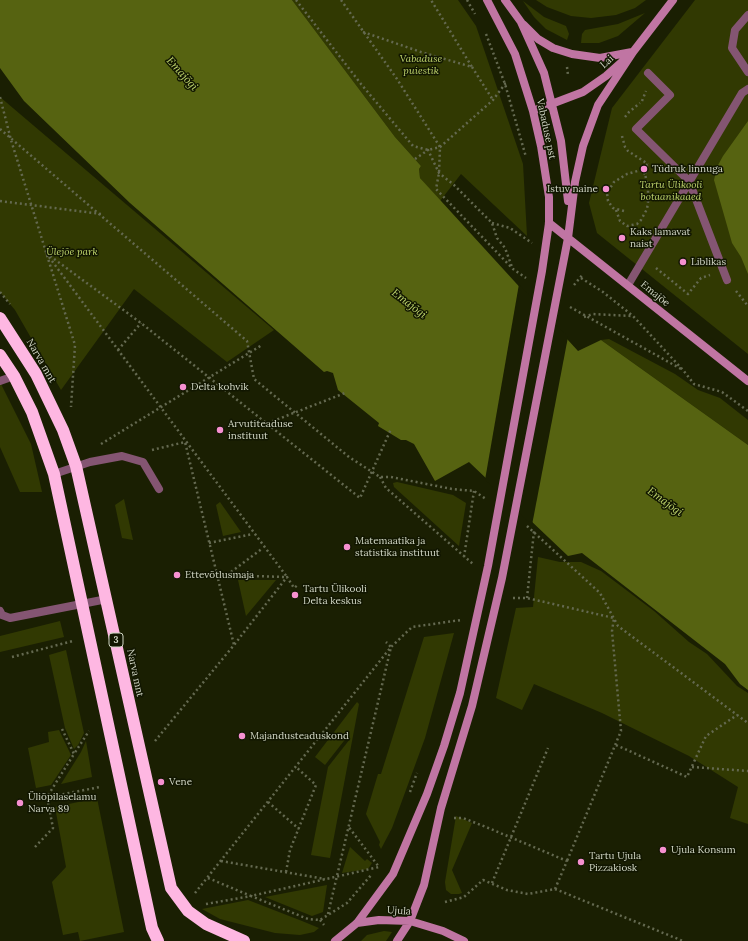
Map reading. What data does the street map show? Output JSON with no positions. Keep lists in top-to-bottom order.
{
  "streets": {
    "highway": ["Narva mnt", "3"],
    "main road": [
      "Lai",
      "Vabaduse pst",
      "Emajõe",
      "Ujula"
    ]
  },
  "crossings": [
    ["Lai", "Vabaduse pst"],
    ["Vabaduse pst", "Emajõe"],
    ["Vabaduse pst", "Ujula"]
  ],
  "water": ["Emajõgi"],
  "parks": ["Vabaduse puiestik", "Tartu Ülikooli botaanikaaed", "Ülejõe park"],
  "places": [
    "Tüdruk linnuga",
    "Istuv naine",
    "Kaks lamavat naist",
    "Liblikas",
    "Delta kohvik",
    "Arvutiteaduse instituut",
    "Matemaatika ja statistika instituut",
    "Ettevõtlusmaja",
    "Tartu Ülikooli Delta keskus",
    "Majandusteaduskond",
    "Vene",
    "Üliõpilaselamu Narva 89",
    "Ujula Konsum",
    "Tartu Ujula Pizzakiosk"
  ]
}
